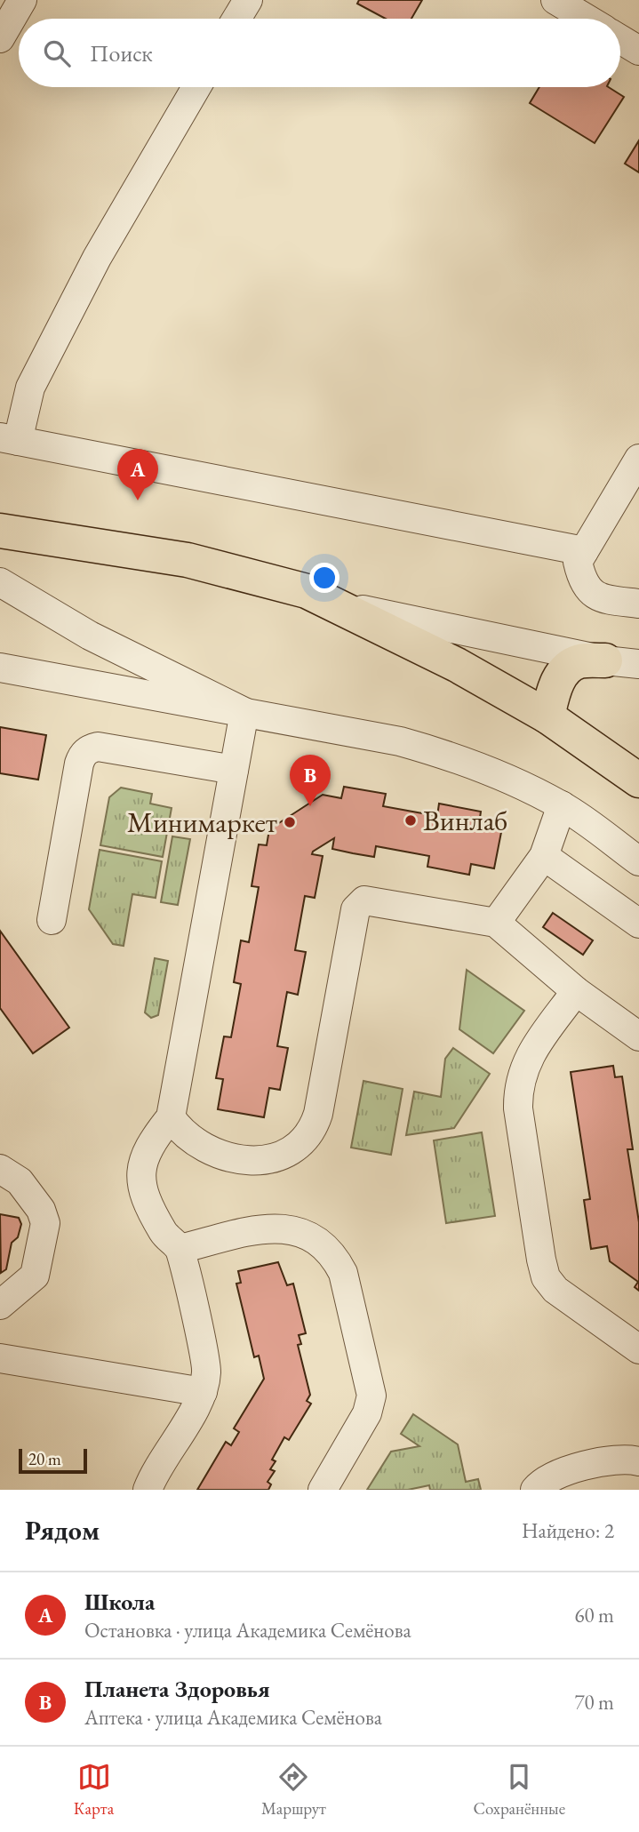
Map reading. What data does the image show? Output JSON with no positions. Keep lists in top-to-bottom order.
{
  "places": ["Винлаб", "Минимаркет"],
  "scale_bar": "20 m",
  "page": {
    "search": "Поиск",
    "pins": ["A", "B"],
    "scale": "20 m",
    "heading": ["Рядом", "Найдено: 2"],
    "list": [
      {
        "mark": "A",
        "name": "Школа",
        "note": "Остановка · улица Академика Семёнова",
        "value": "60 m"
      },
      {
        "mark": "B",
        "name": "Планета Здоровья",
        "note": "Аптека · улица Академика Семёнова",
        "value": "70 m"
      }
    ],
    "nav": ["Карта", "Маршрут", "Сохранённые"]
  }
}
